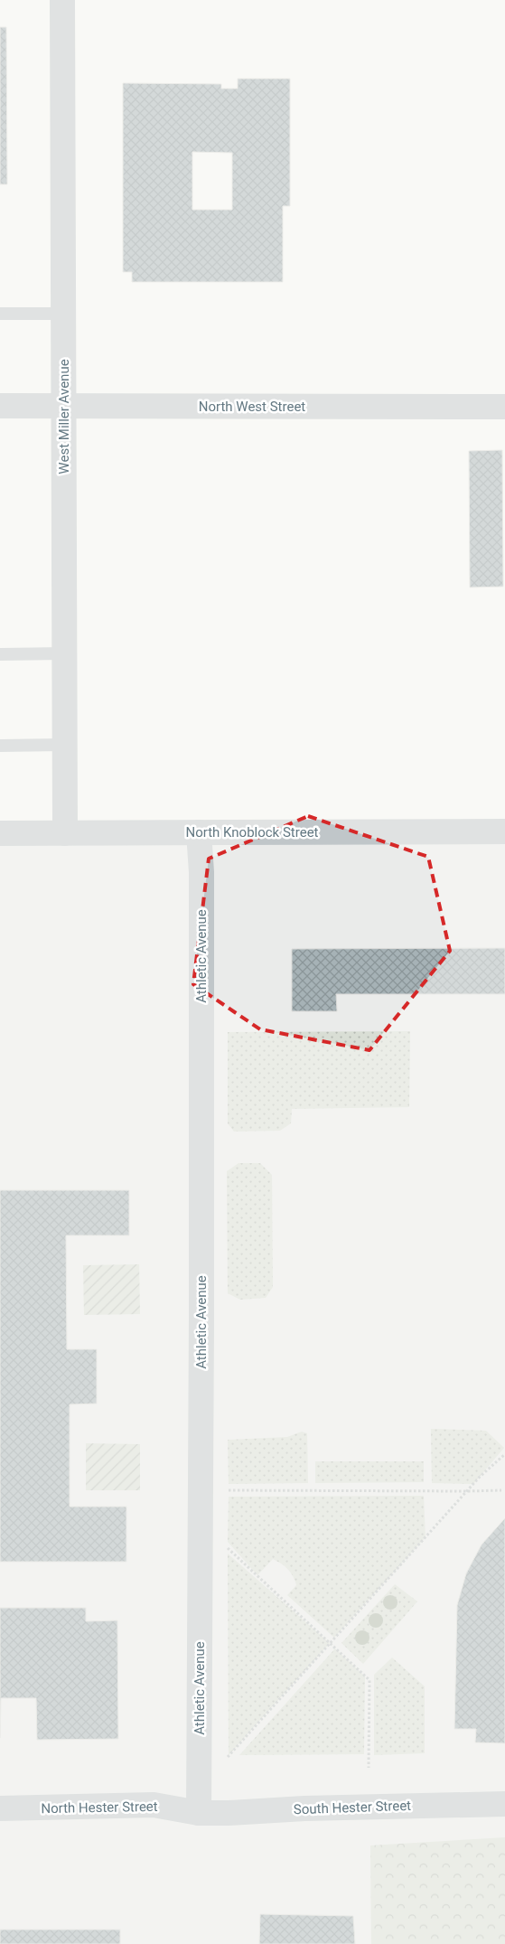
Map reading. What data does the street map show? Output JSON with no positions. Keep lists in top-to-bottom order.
{
  "streets": {
    "street": [
      "North West Street",
      "West Miller Avenue",
      "North Knoblock Street",
      "Athletic Avenue",
      "North Hester Street",
      "South Hester Street"
    ]
  },
  "crossings": [
    ["North West Street", "West Miller Avenue"],
    ["West Miller Avenue", "North Knoblock Street"],
    ["North Knoblock Street", "Athletic Avenue"],
    ["Athletic Avenue", "North Hester Street"],
    ["Athletic Avenue", "South Hester Street"],
    ["North Hester Street", "South Hester Street"]
  ]
}
